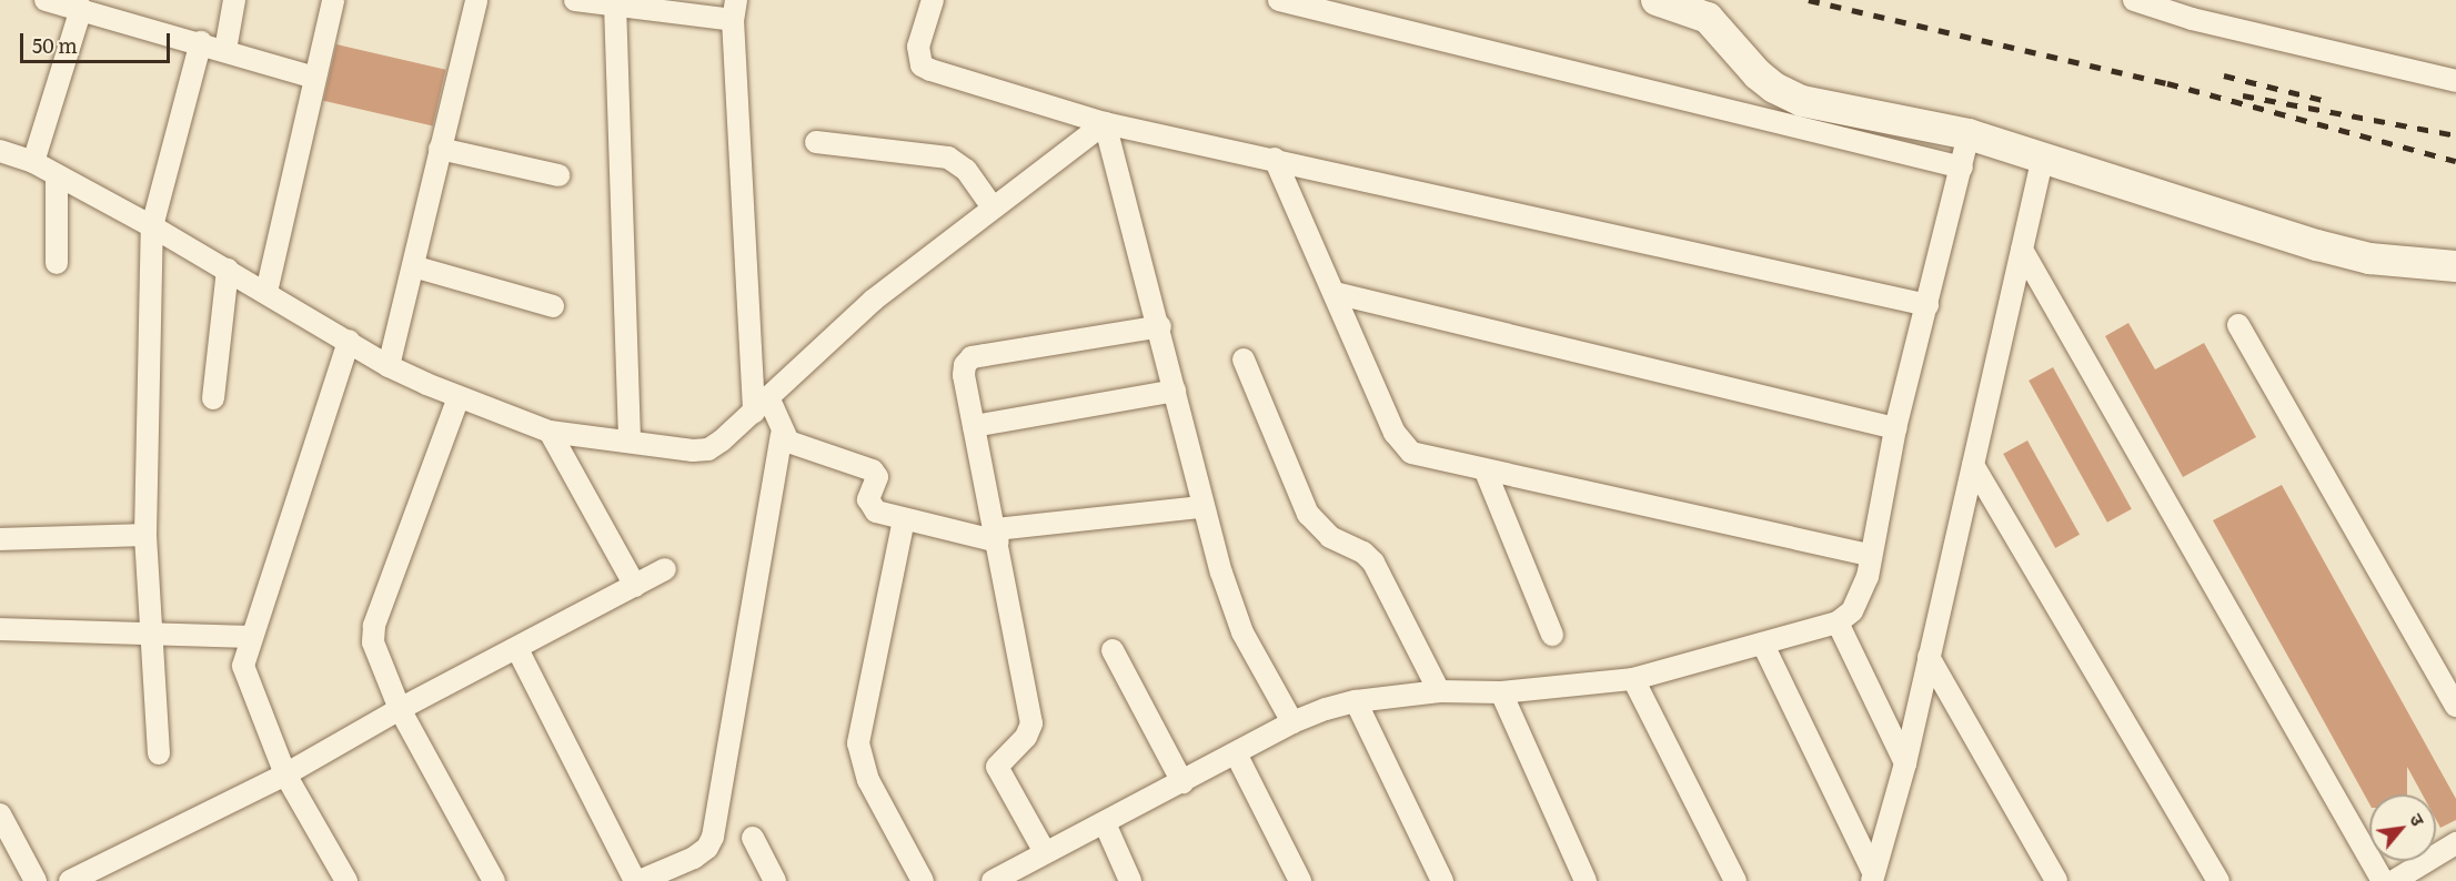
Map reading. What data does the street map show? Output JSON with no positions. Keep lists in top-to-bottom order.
{
  "scale_bar": "50 m",
  "north": "top right"
}
